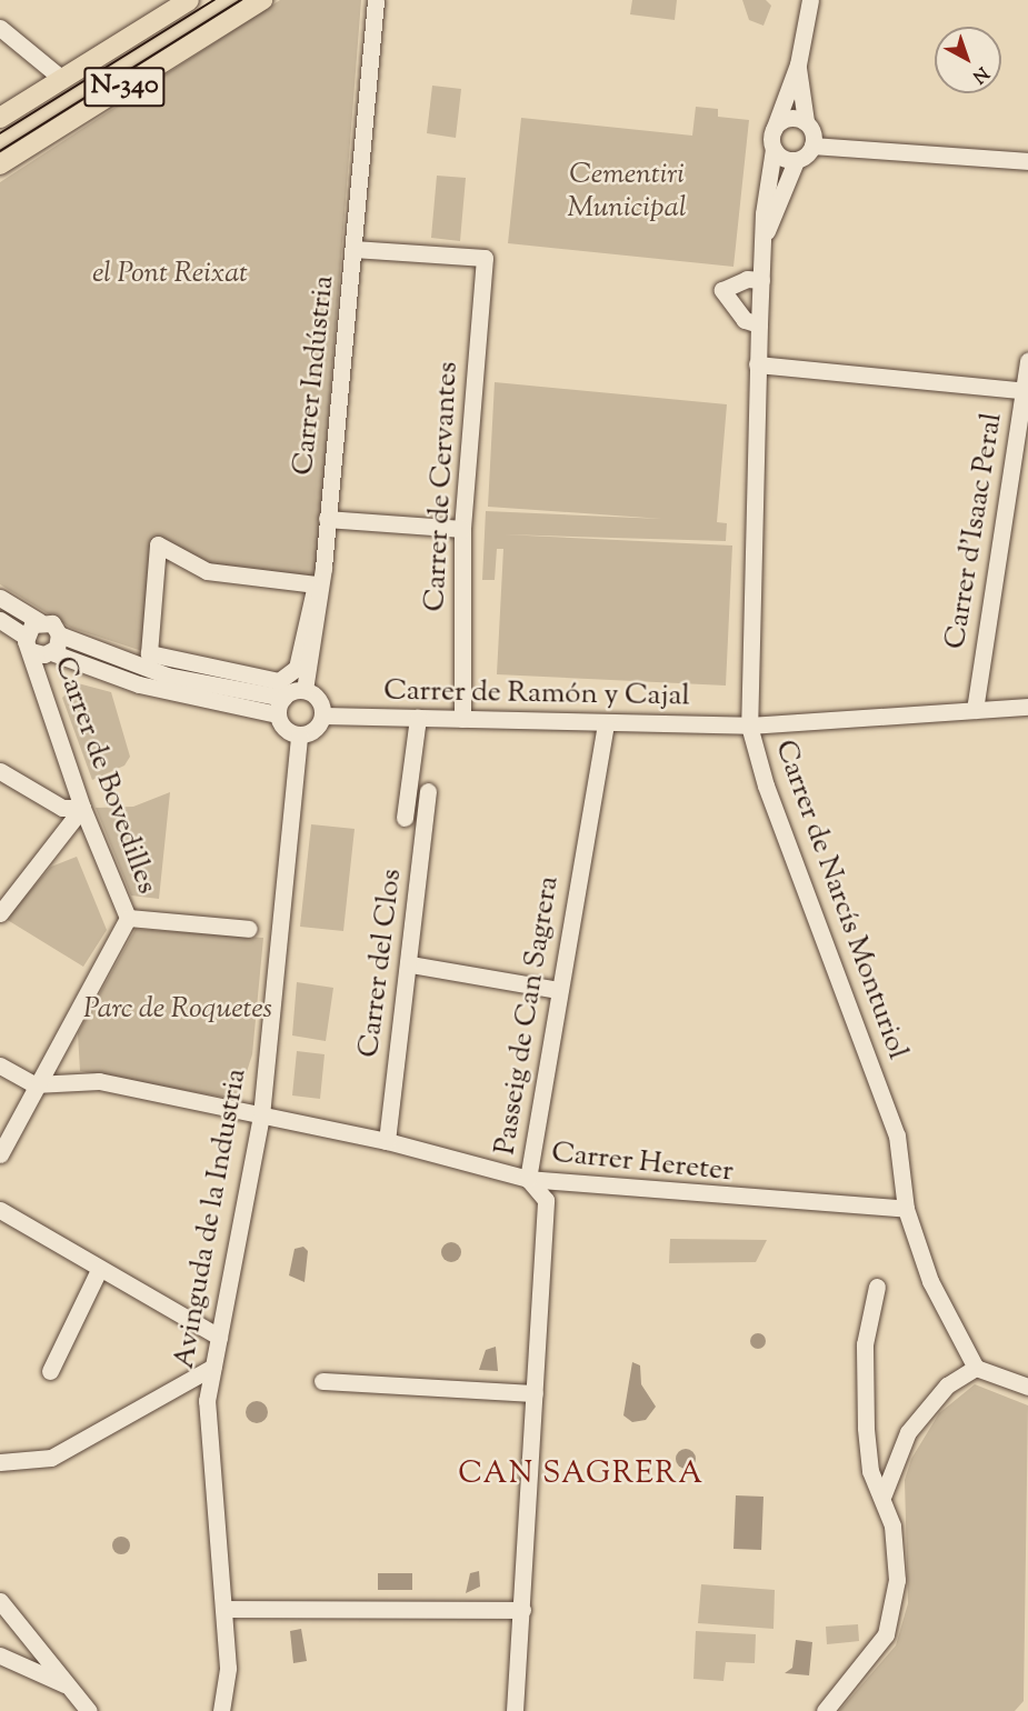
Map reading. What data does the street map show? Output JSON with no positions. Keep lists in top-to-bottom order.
{
  "streets": {
    "main road": ["N-340"],
    "street": [
      "Carrer Indústria",
      "Carrer de Cervantes",
      "Carrer d'Isaac Peral",
      "Carrer de Ramón y Cajal",
      "Carrer de Bovedilles",
      "Carrer de Narcís Monturiol",
      "Carrer del Clos",
      "Passeig de Can Sagrera",
      "Carrer Hereter",
      "Avinguda de la Industria"
    ]
  },
  "crossings": [
    ["Carrer Indústria", "Carrer de Cervantes"],
    ["Carrer Indústria", "Carrer de Ramón y Cajal"],
    ["Carrer Indústria", "Avinguda de la Industria"],
    ["Carrer de Cervantes", "Carrer de Ramón y Cajal"],
    ["Carrer d'Isaac Peral", "Carrer de Ramón y Cajal"],
    ["Carrer de Ramón y Cajal", "Carrer de Narcís Monturiol"],
    ["Carrer de Ramón y Cajal", "Passeig de Can Sagrera"],
    ["Carrer de Ramón y Cajal", "Avinguda de la Industria"],
    ["Carrer de Narcís Monturiol", "Carrer Hereter"],
    ["Carrer del Clos", "Carrer Hereter"],
    ["Passeig de Can Sagrera", "Carrer Hereter"],
    ["Carrer Hereter", "Avinguda de la Industria"]
  ],
  "districts": ["CAN SAGRERA"],
  "parks": ["Cementiri Municipal", "el Pont Reixat", "Parc de Roquetes"],
  "north": "bottom right"
}
